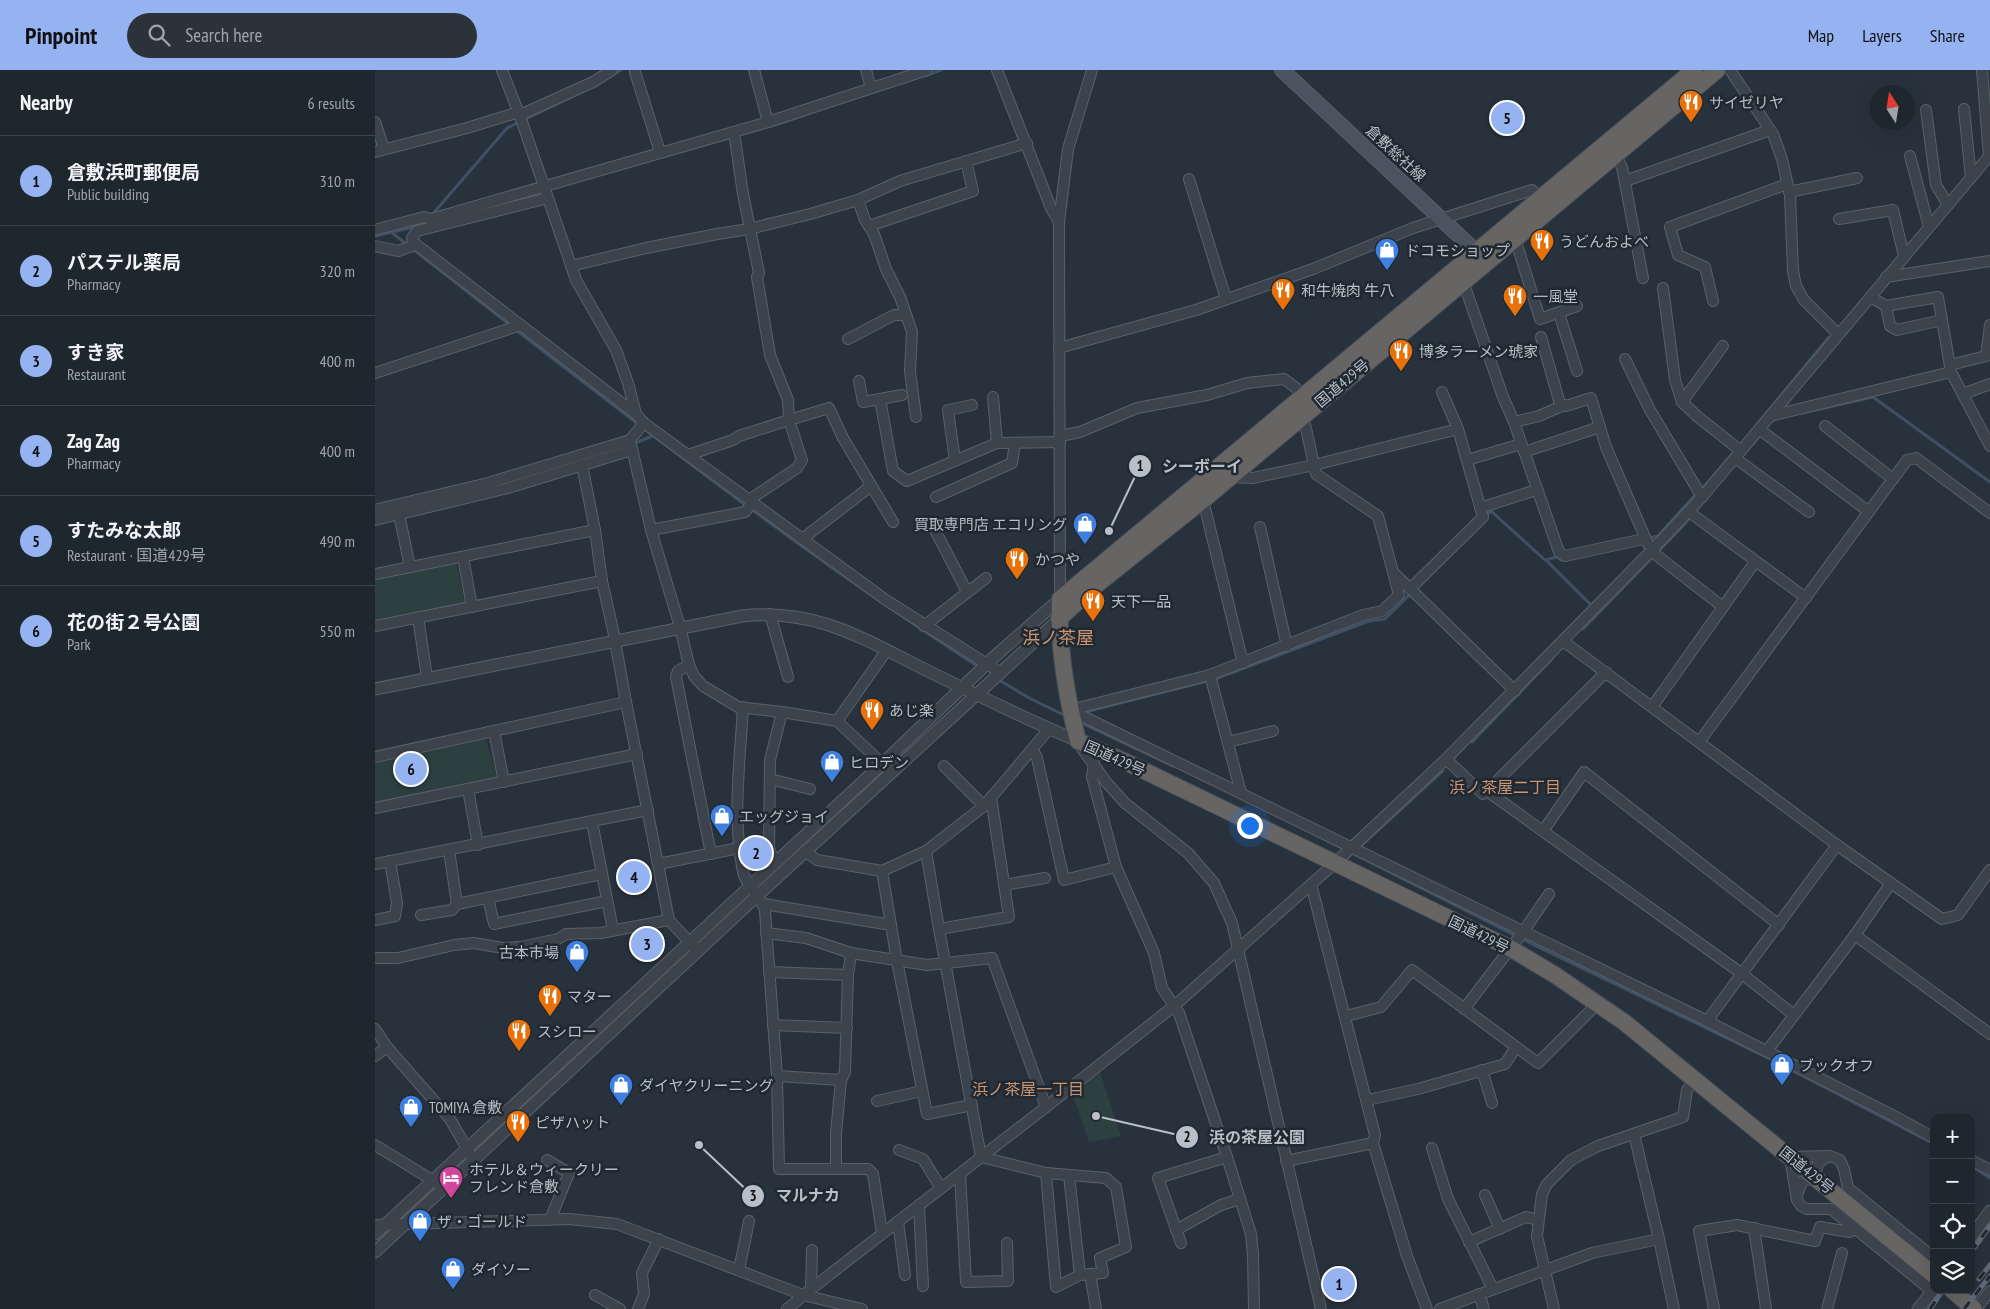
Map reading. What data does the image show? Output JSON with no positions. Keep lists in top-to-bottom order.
{
  "streets": {
    "highway": ["国道429号"],
    "main road": ["倉敷総社線"]
  },
  "crossings": [
    ["倉敷総社線", "国道429号"]
  ],
  "districts": ["浜ノ茶屋", "浜ノ茶屋二丁目", "浜ノ茶屋一丁目"],
  "places": {
    "restaurant": [
      "サイゼリヤ",
      "うどんおよべ",
      "和牛焼肉 牛八",
      "一風堂",
      "博多ラーメン琥家",
      "かつや",
      "天下一品",
      "あじ楽",
      "マター",
      "スシロー",
      "ピザハット"
    ],
    "shop": [
      "ドコモショップ",
      "買取専門店 エコリング",
      "ヒロデン",
      "エッグジョイ",
      "古本市場",
      "ブックオフ",
      "ダイヤクリーニング",
      "TOMIYA 倉敷",
      "ザ・ゴールド",
      "ダイソー"
    ],
    "other": ["シーボーイ", "浜の茶屋公園", "マルナカ"],
    "hotel": ["ホテル＆ウィークリー フレンド倉敷"]
  },
  "north": "top",
  "page": {
    "header": "Pinpoint",
    "search": "Search here",
    "nav": ["Map", "Layers", "Share"],
    "heading": ["Nearby", "6 results"],
    "pins": [
      "5",
      "6",
      "2",
      "4",
      "3",
      "1"
    ],
    "list": [
      {
        "mark": "1",
        "name": "倉敷浜町郵便局",
        "note": "Public building",
        "value": "310 m"
      },
      {
        "mark": "2",
        "name": "パステル薬局",
        "note": "Pharmacy",
        "value": "320 m"
      },
      {
        "mark": "3",
        "name": "すき家",
        "note": "Restaurant",
        "value": "400 m"
      },
      {
        "mark": "4",
        "name": "Zag Zag",
        "note": "Pharmacy",
        "value": "400 m"
      },
      {
        "mark": "5",
        "name": "すたみな太郎",
        "note": "Restaurant · 国道429号",
        "value": "490 m"
      },
      {
        "mark": "6",
        "name": "花の街２号公園",
        "note": "Park",
        "value": "550 m"
      }
    ],
    "map_buttons": ["+", "−"]
  }
}
